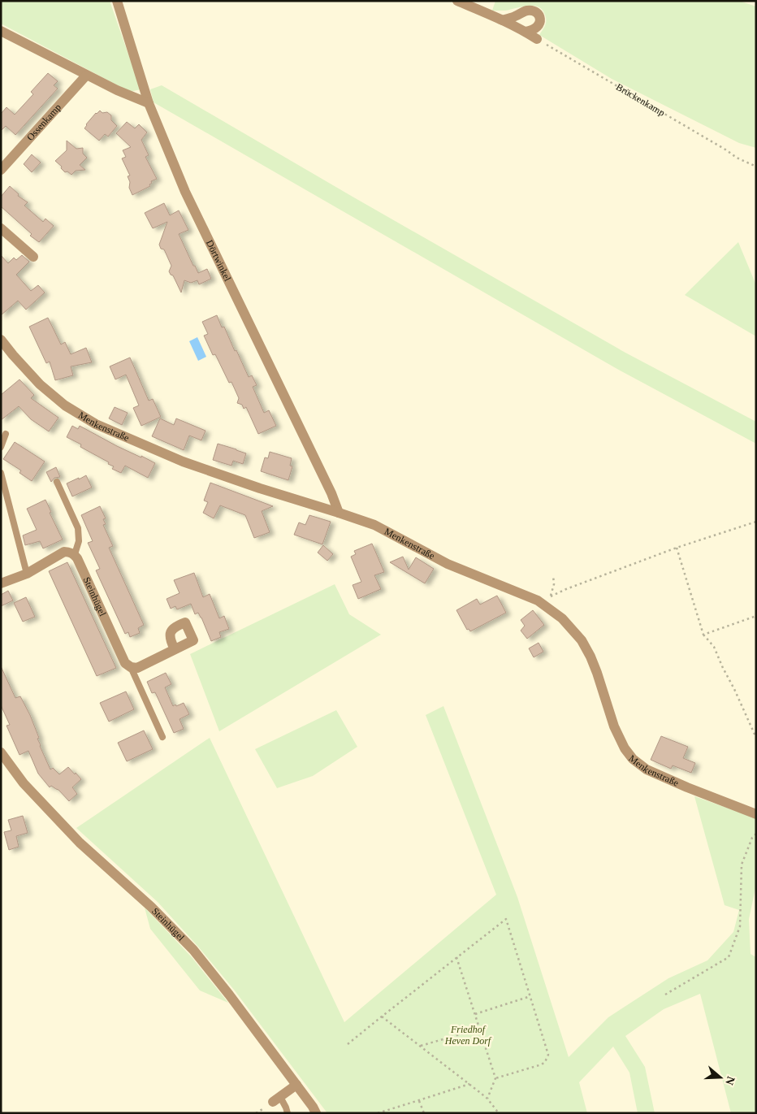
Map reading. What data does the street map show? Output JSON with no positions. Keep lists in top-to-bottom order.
{
  "streets": {
    "street": [
      "Ossenkamp",
      "Dörtwinkel",
      "Menkenstraße",
      "Steinhügel"
    ],
    "path": ["Brückenkamp"]
  },
  "crossings": [
    ["Dörtwinkel", "Menkenstraße"]
  ],
  "parks": ["Friedhof Heven Dorf"],
  "north": "right"
}
